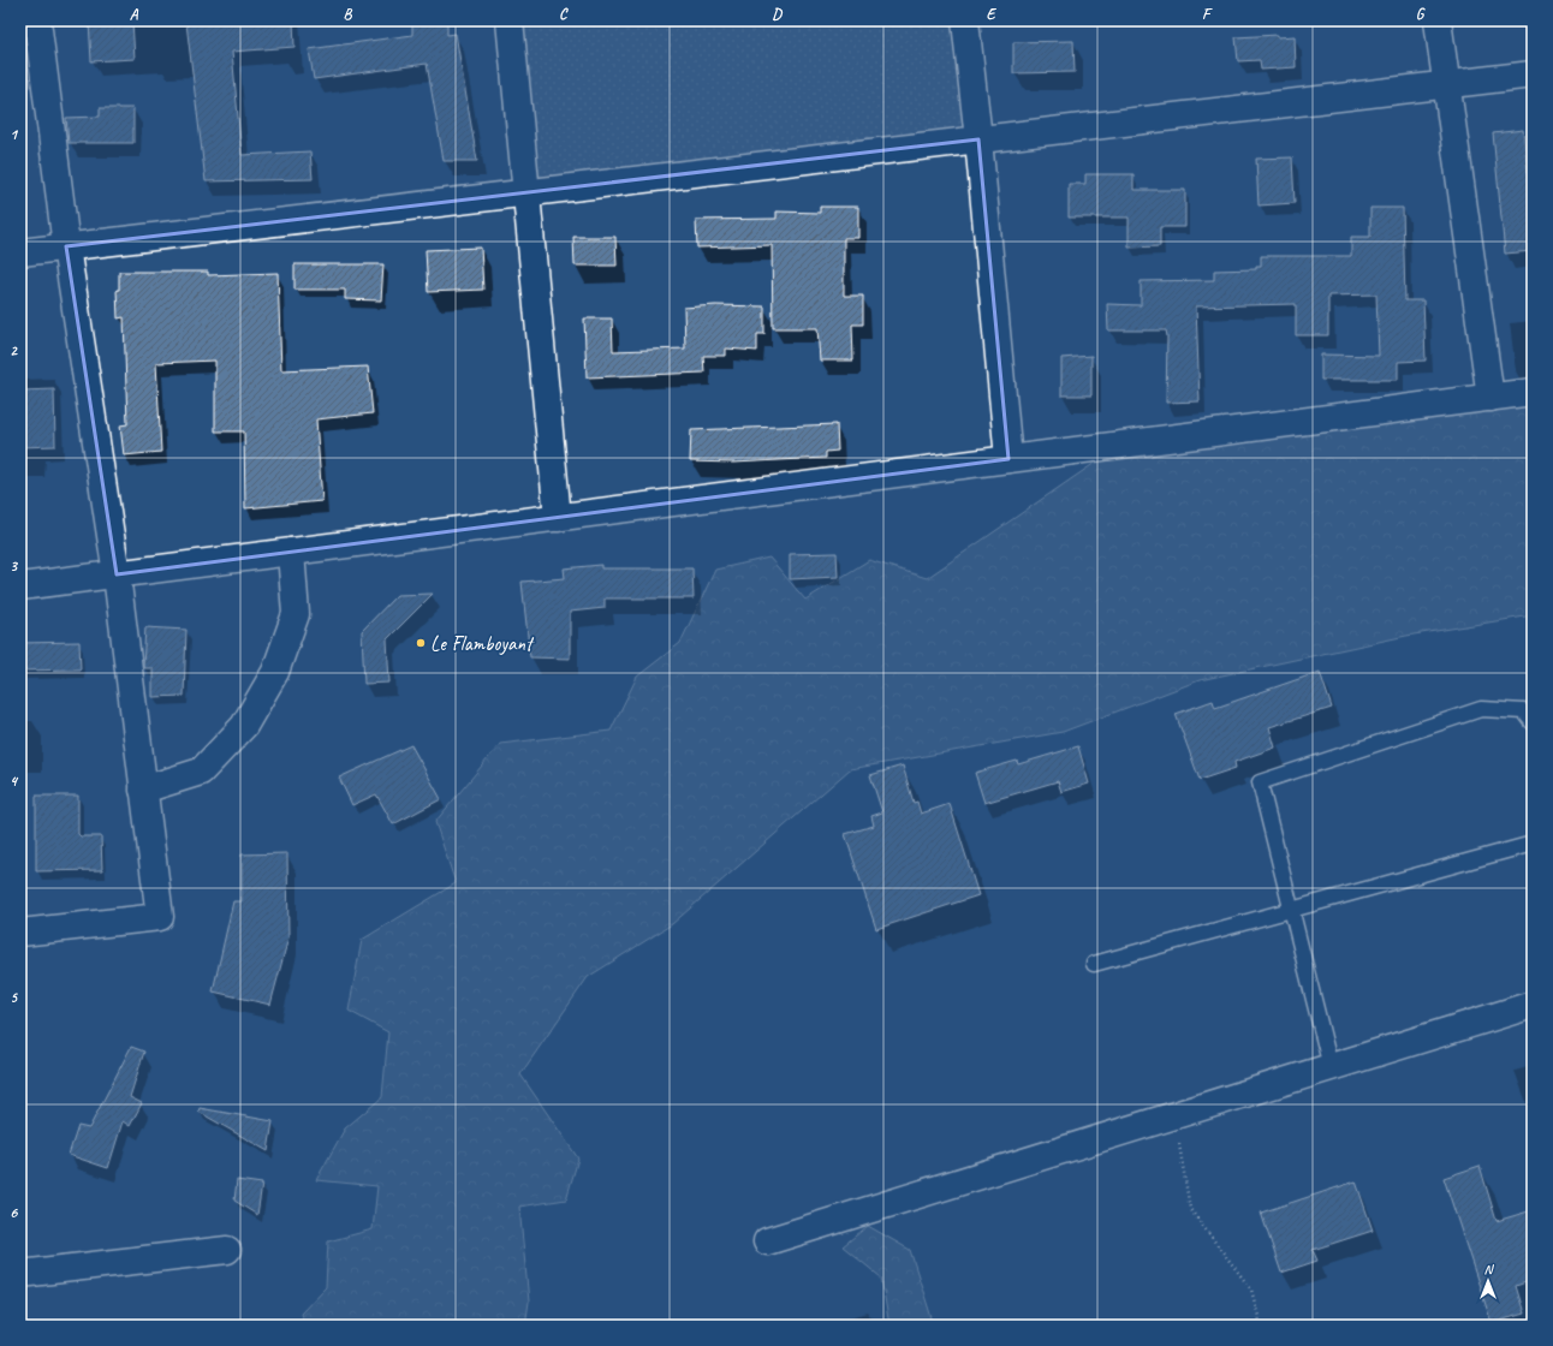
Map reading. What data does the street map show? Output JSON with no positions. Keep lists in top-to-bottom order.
{
  "places": ["Le Flamboyant"],
  "north": "top",
  "grid": {
    "columns": [
      "A",
      "B",
      "C",
      "D",
      "E",
      "F",
      "G"
    ],
    "rows": [
      "1",
      "2",
      "3",
      "4",
      "5",
      "6"
    ]
  }
}
